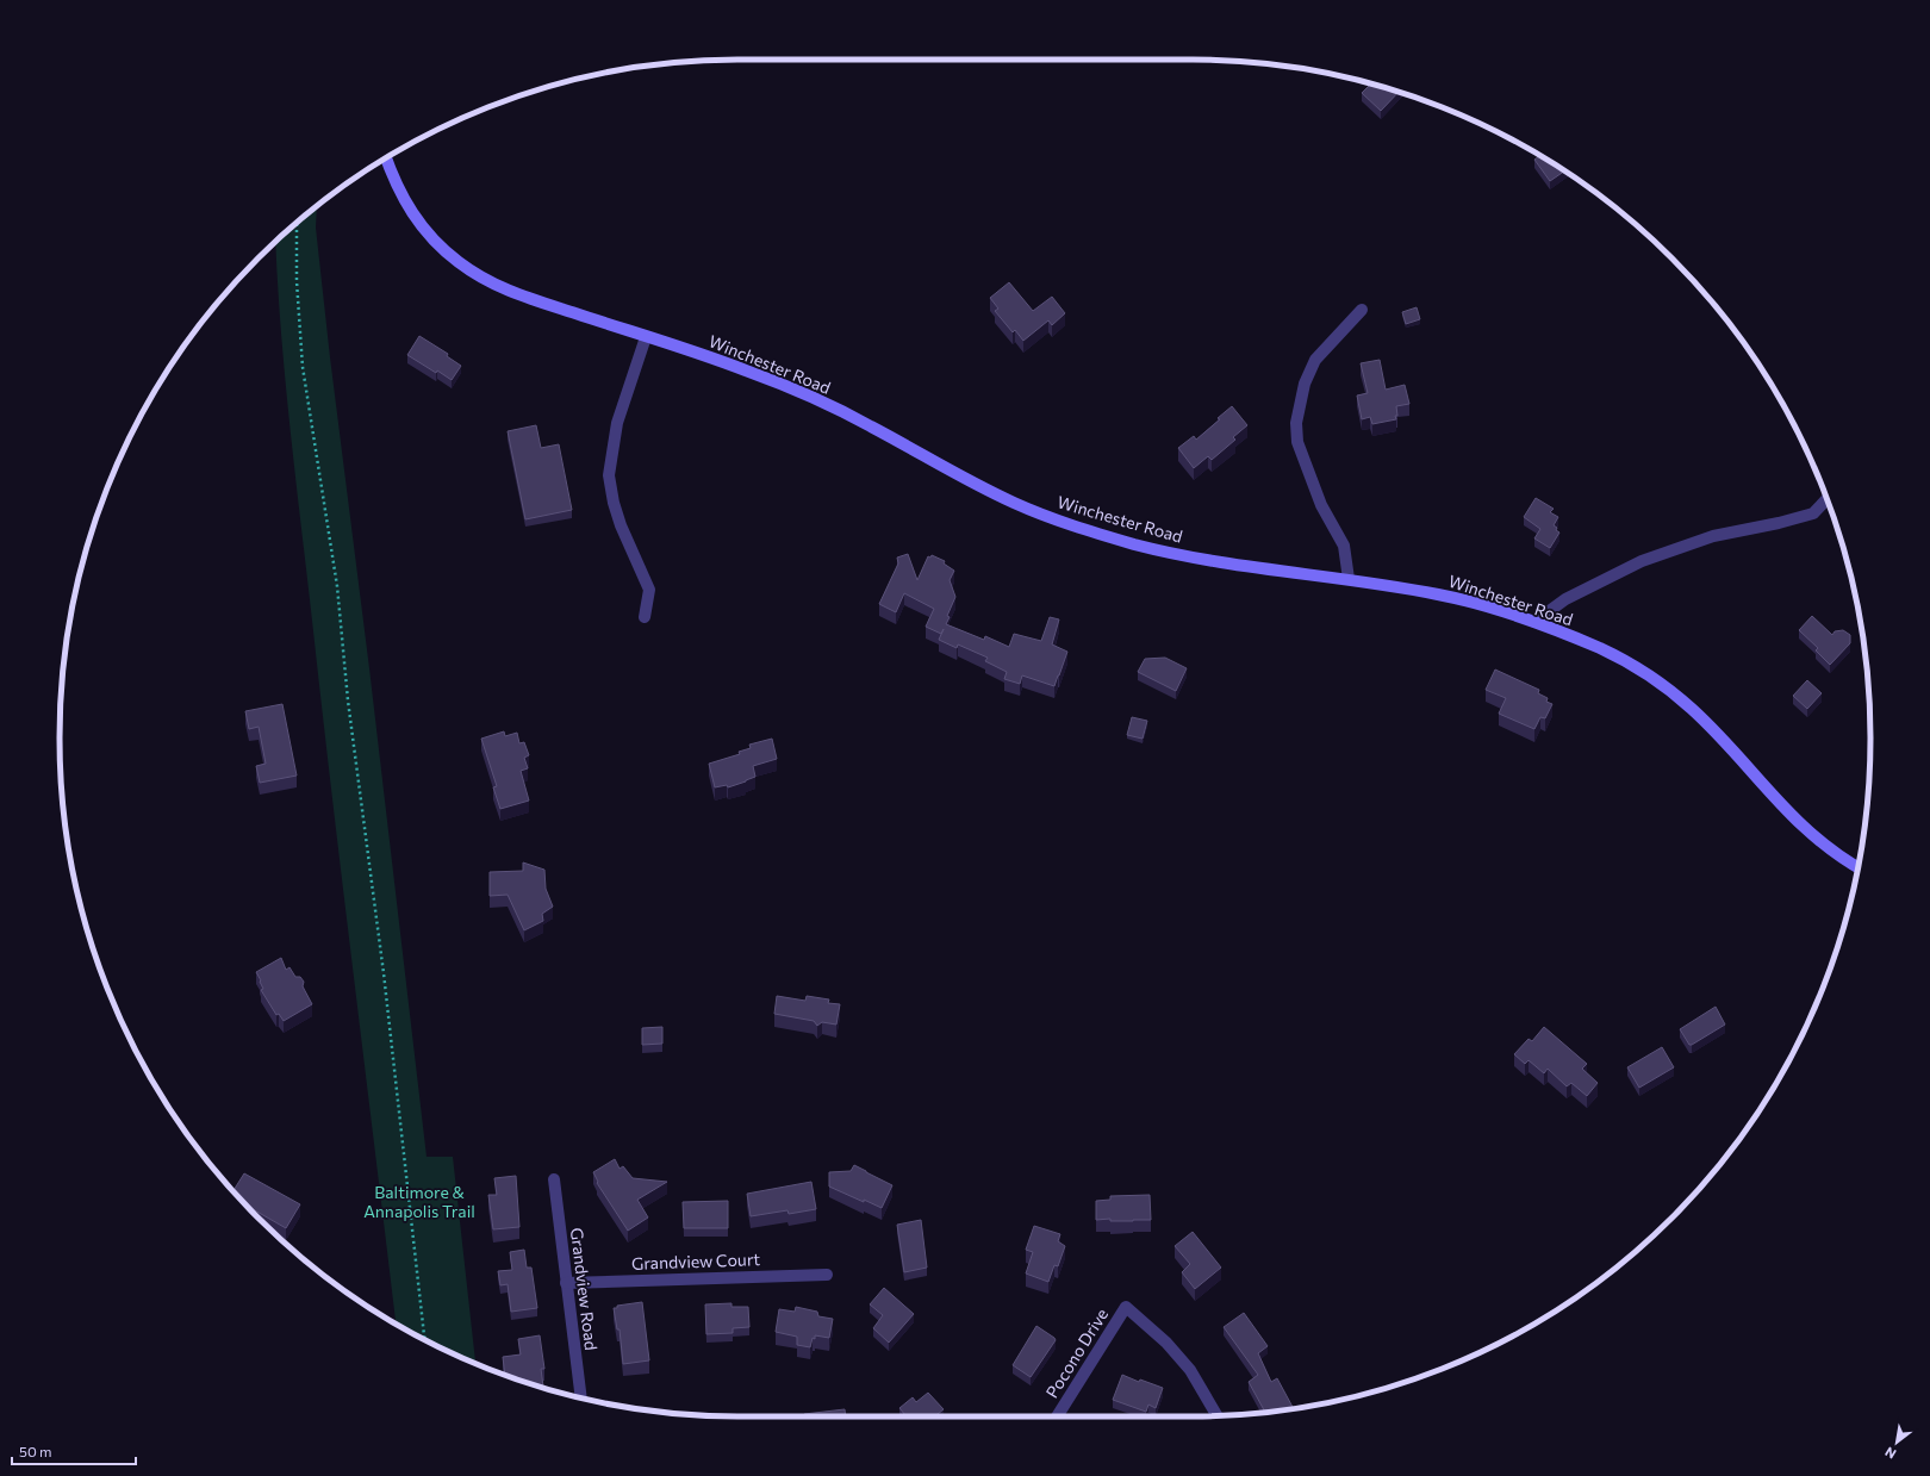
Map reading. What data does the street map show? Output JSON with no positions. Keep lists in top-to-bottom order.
{
  "streets": {
    "street": [
      "Winchester Road",
      "Grandview Court",
      "Grandview Road",
      "Pocono Drive"
    ]
  },
  "crossings": [
    ["Grandview Court", "Grandview Road"]
  ],
  "parks": ["Baltimore & Annapolis Trail"],
  "scale_bar": "50 m",
  "north": "bottom left"
}
